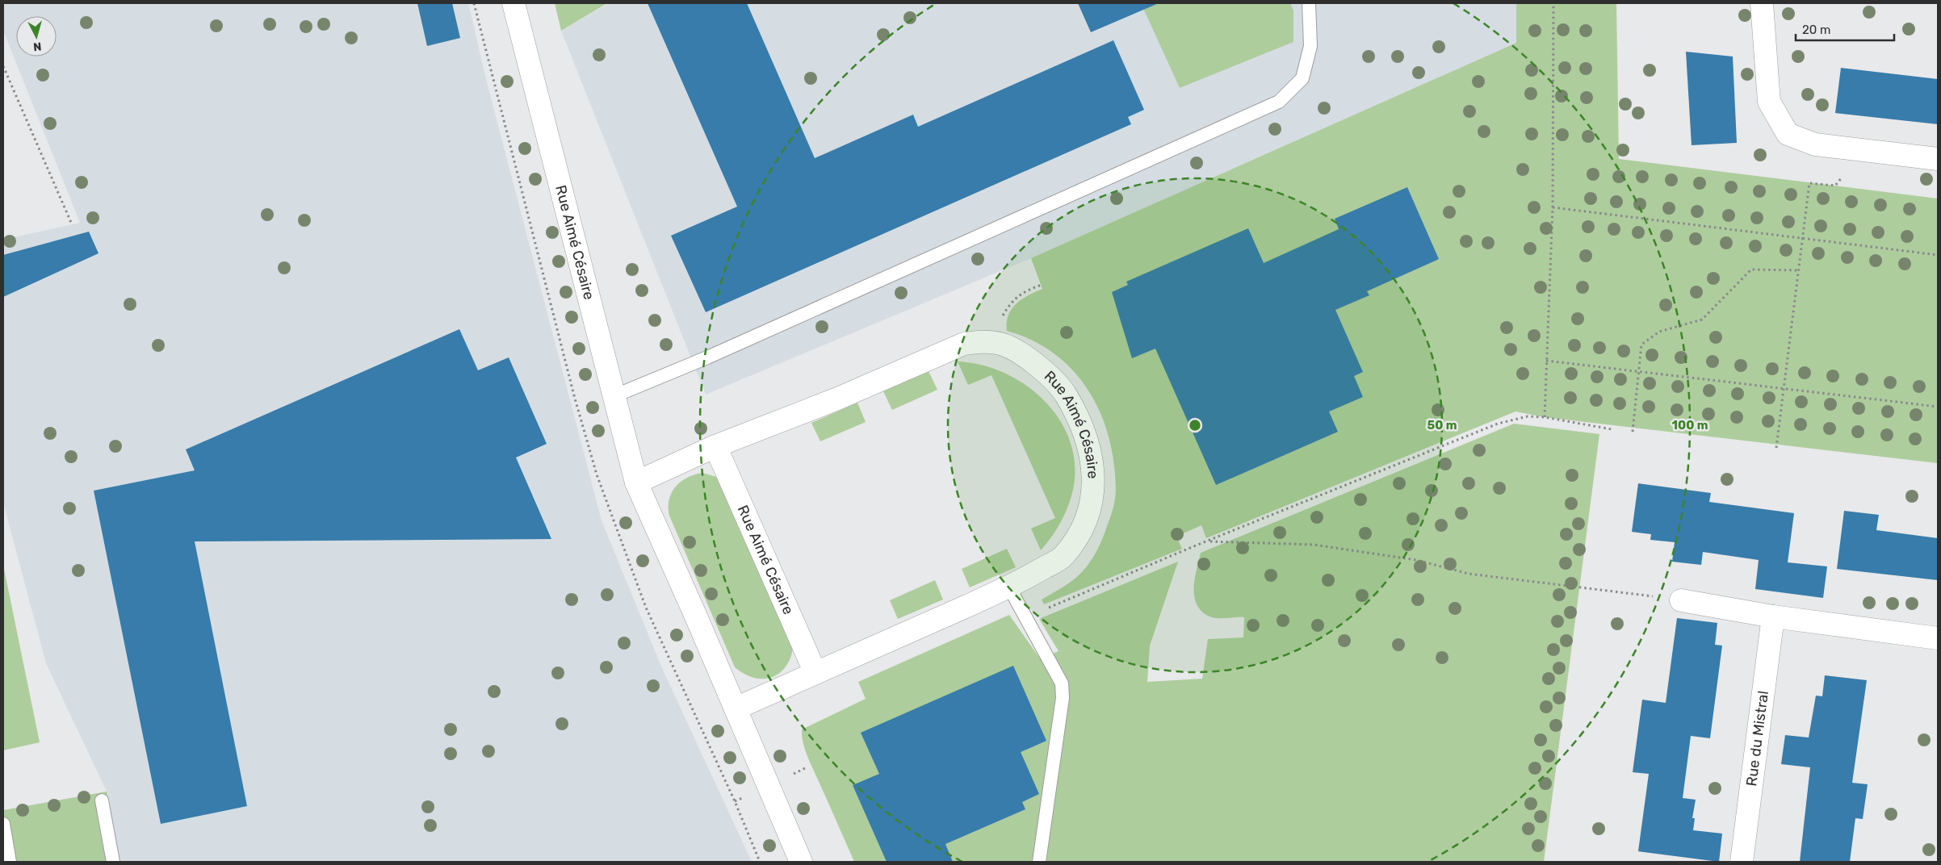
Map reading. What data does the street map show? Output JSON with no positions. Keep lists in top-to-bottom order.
{
  "streets": {
    "street": ["Rue Aimé Césaire", "Rue du Mistral"]
  },
  "scale_bar": "20 m",
  "north": "bottom",
  "rings": ["50 m", "100 m"]
}
